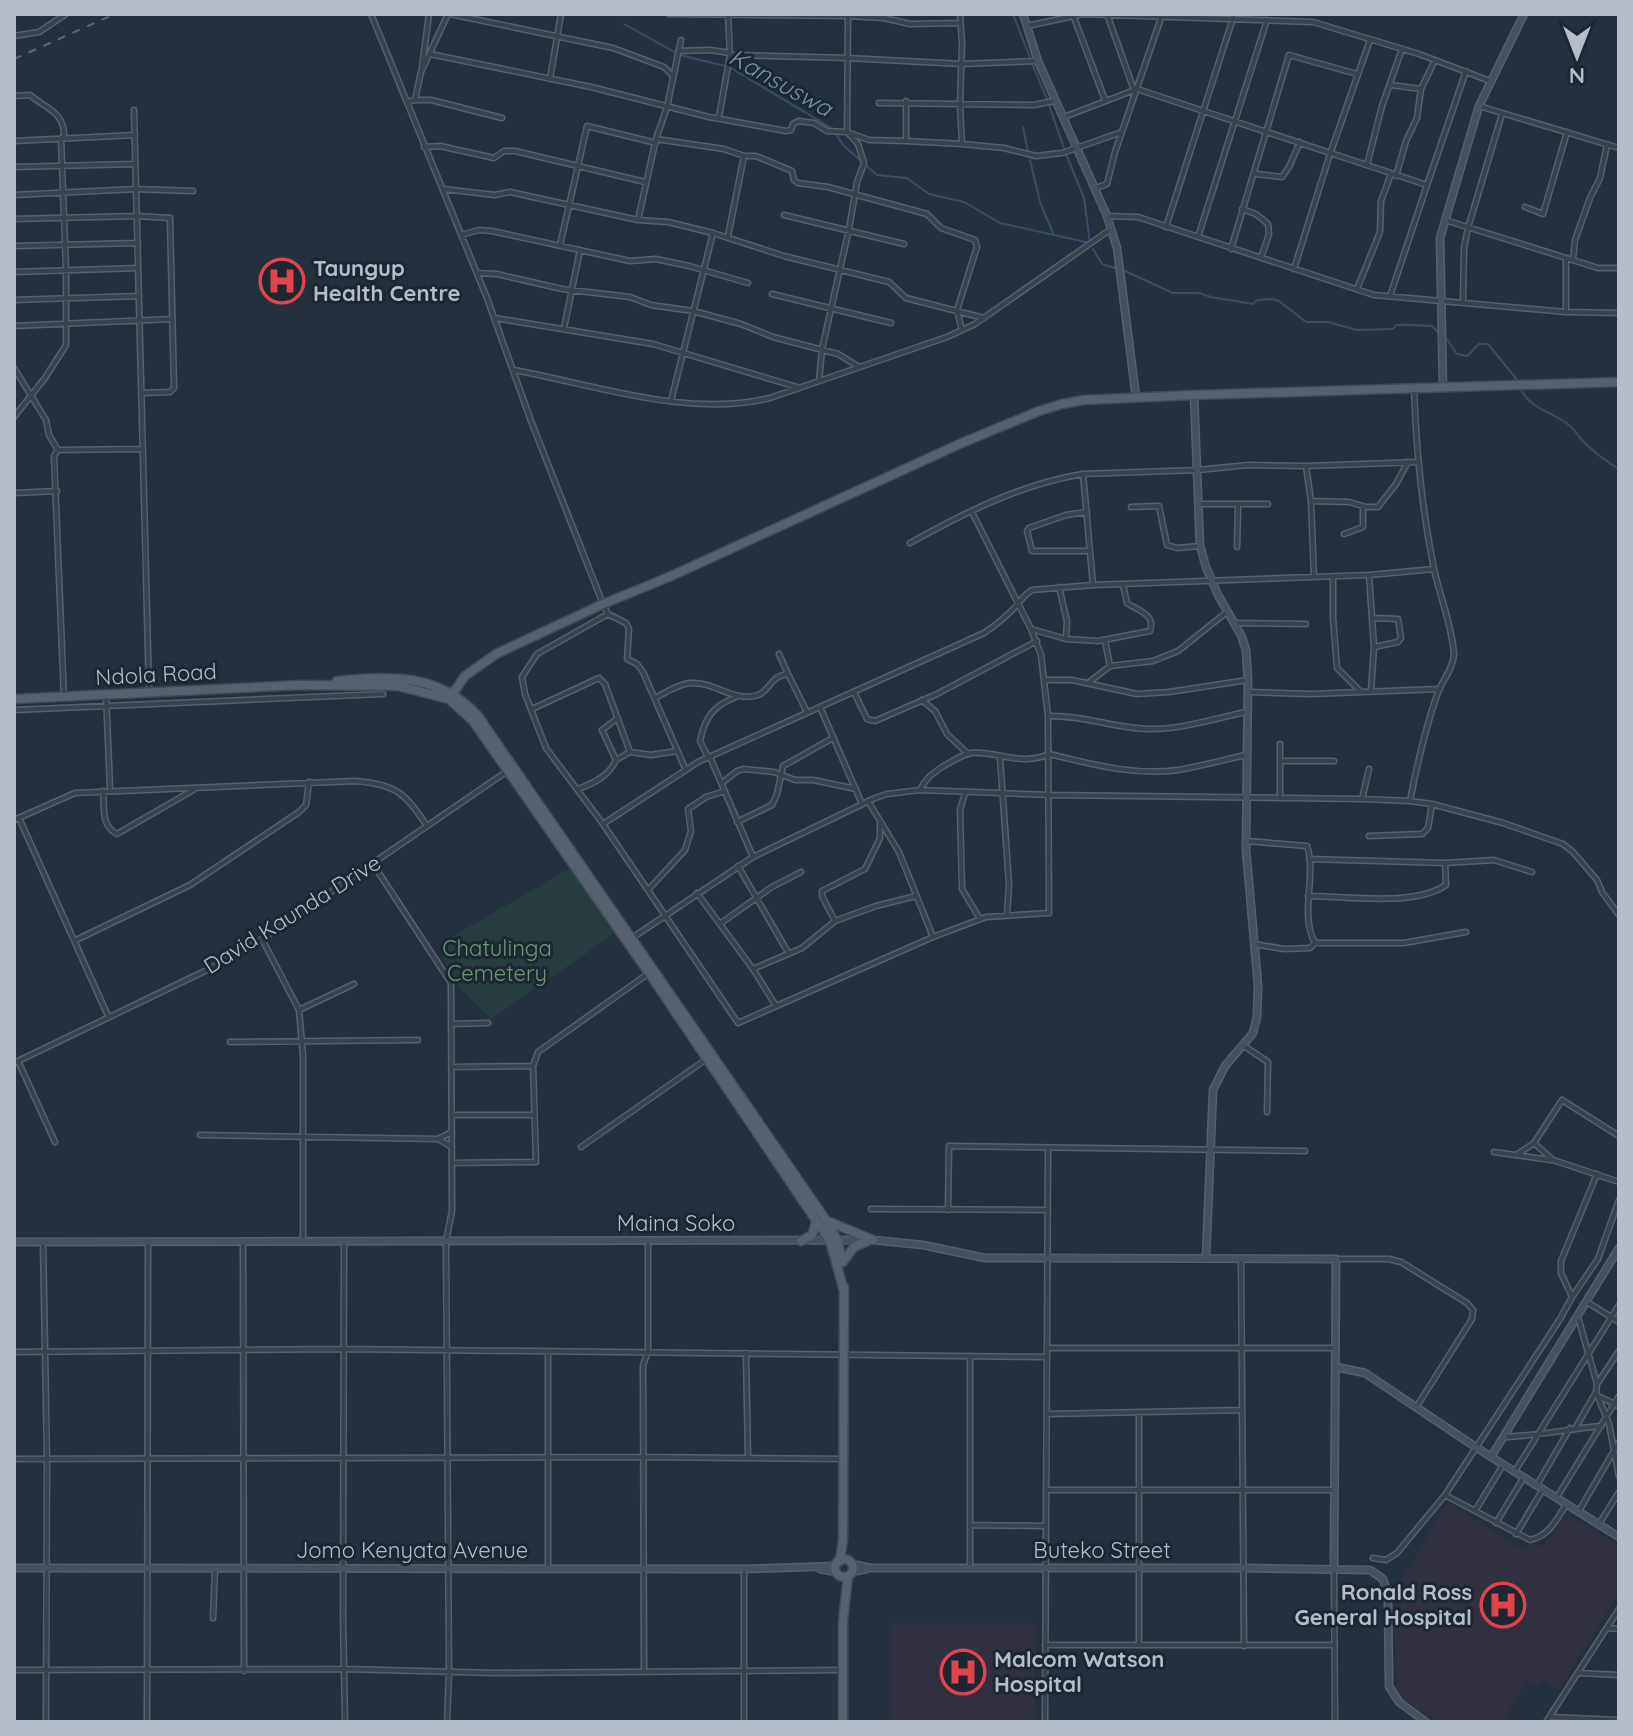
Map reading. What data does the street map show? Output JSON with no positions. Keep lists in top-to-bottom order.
{
  "streets": {
    "main road": ["Ndola Road"],
    "street": [
      "David Kaunda Drive",
      "Maina Soko",
      "Jomo Kenyata Avenue",
      "Buteko Street"
    ]
  },
  "crossings": [
    ["Jomo Kenyata Avenue", "Buteko Street"]
  ],
  "water": ["Kansuswa"],
  "parks": ["Chatulinga Cemetery"],
  "places": {
    "hospital": ["Taungup Health Centre", "Ronald Ross General Hospital", "Malcom Watson Hospital"]
  },
  "north": "bottom"
}
